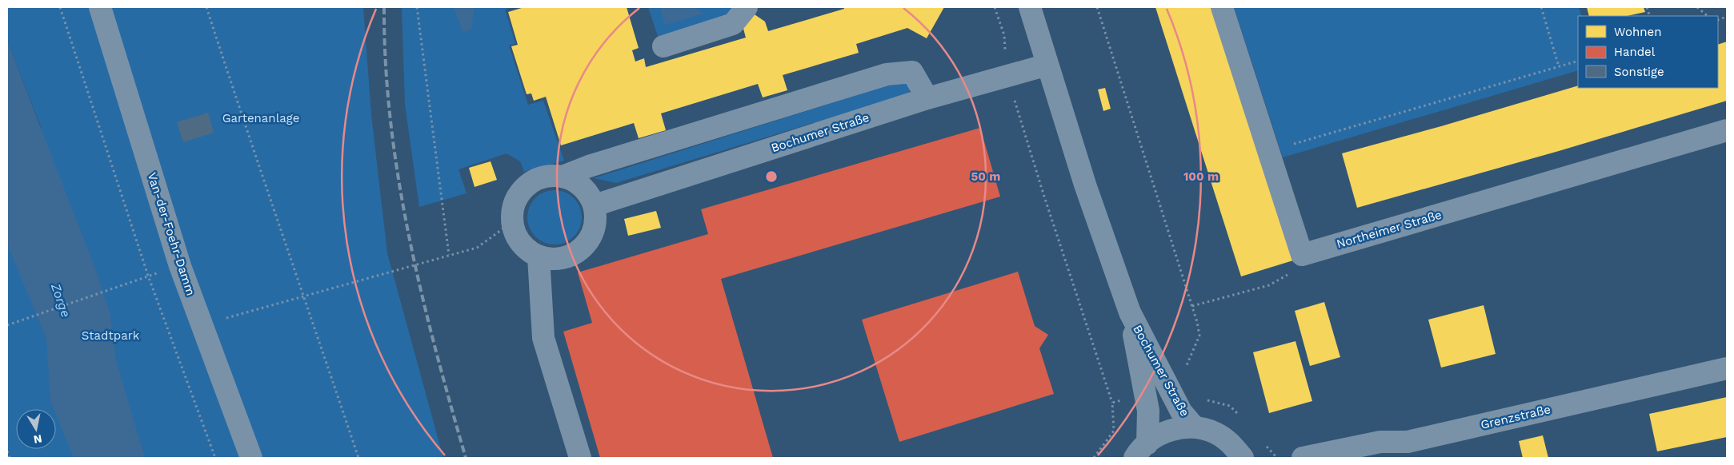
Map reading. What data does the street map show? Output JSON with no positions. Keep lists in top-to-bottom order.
{
  "streets": {
    "street": [
      "Bochumer Straße",
      "Northeimer Straße",
      "Van-der-Foehr-Damm",
      "Grenzstraße"
    ]
  },
  "water": ["Zorge"],
  "parks": ["Gartenanlage", "Stadtpark"],
  "legend": ["Wohnen", "Handel", "Sonstige"],
  "north": "bottom",
  "rings": ["50 m", "100 m"]
}
